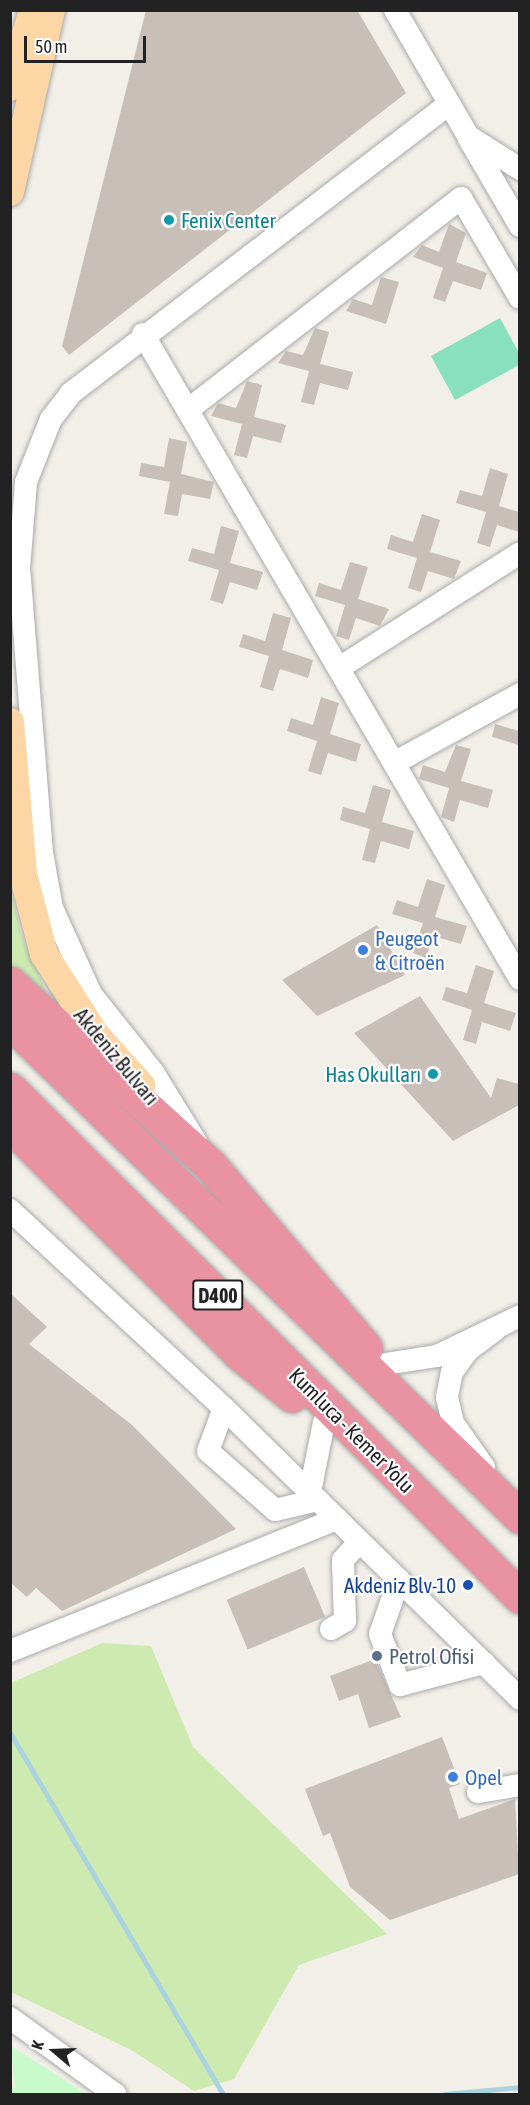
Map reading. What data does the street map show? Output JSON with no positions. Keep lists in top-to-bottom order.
{
  "streets": {
    "highway": ["D400", "Kumluca - Kemer Yolu"],
    "main road": ["Akdeniz Bulvarı"]
  },
  "crossings": [
    ["Akdeniz Bulvarı", "D400"],
    ["D400", "Kumluca - Kemer Yolu"]
  ],
  "places": [
    "Fenix Center",
    "Peugeot & Citroën",
    "Has Okulları",
    "Akdeniz Blv-10",
    "Petrol Ofisi",
    "Opel"
  ],
  "scale_bar": "50 m",
  "north": "left"
}
